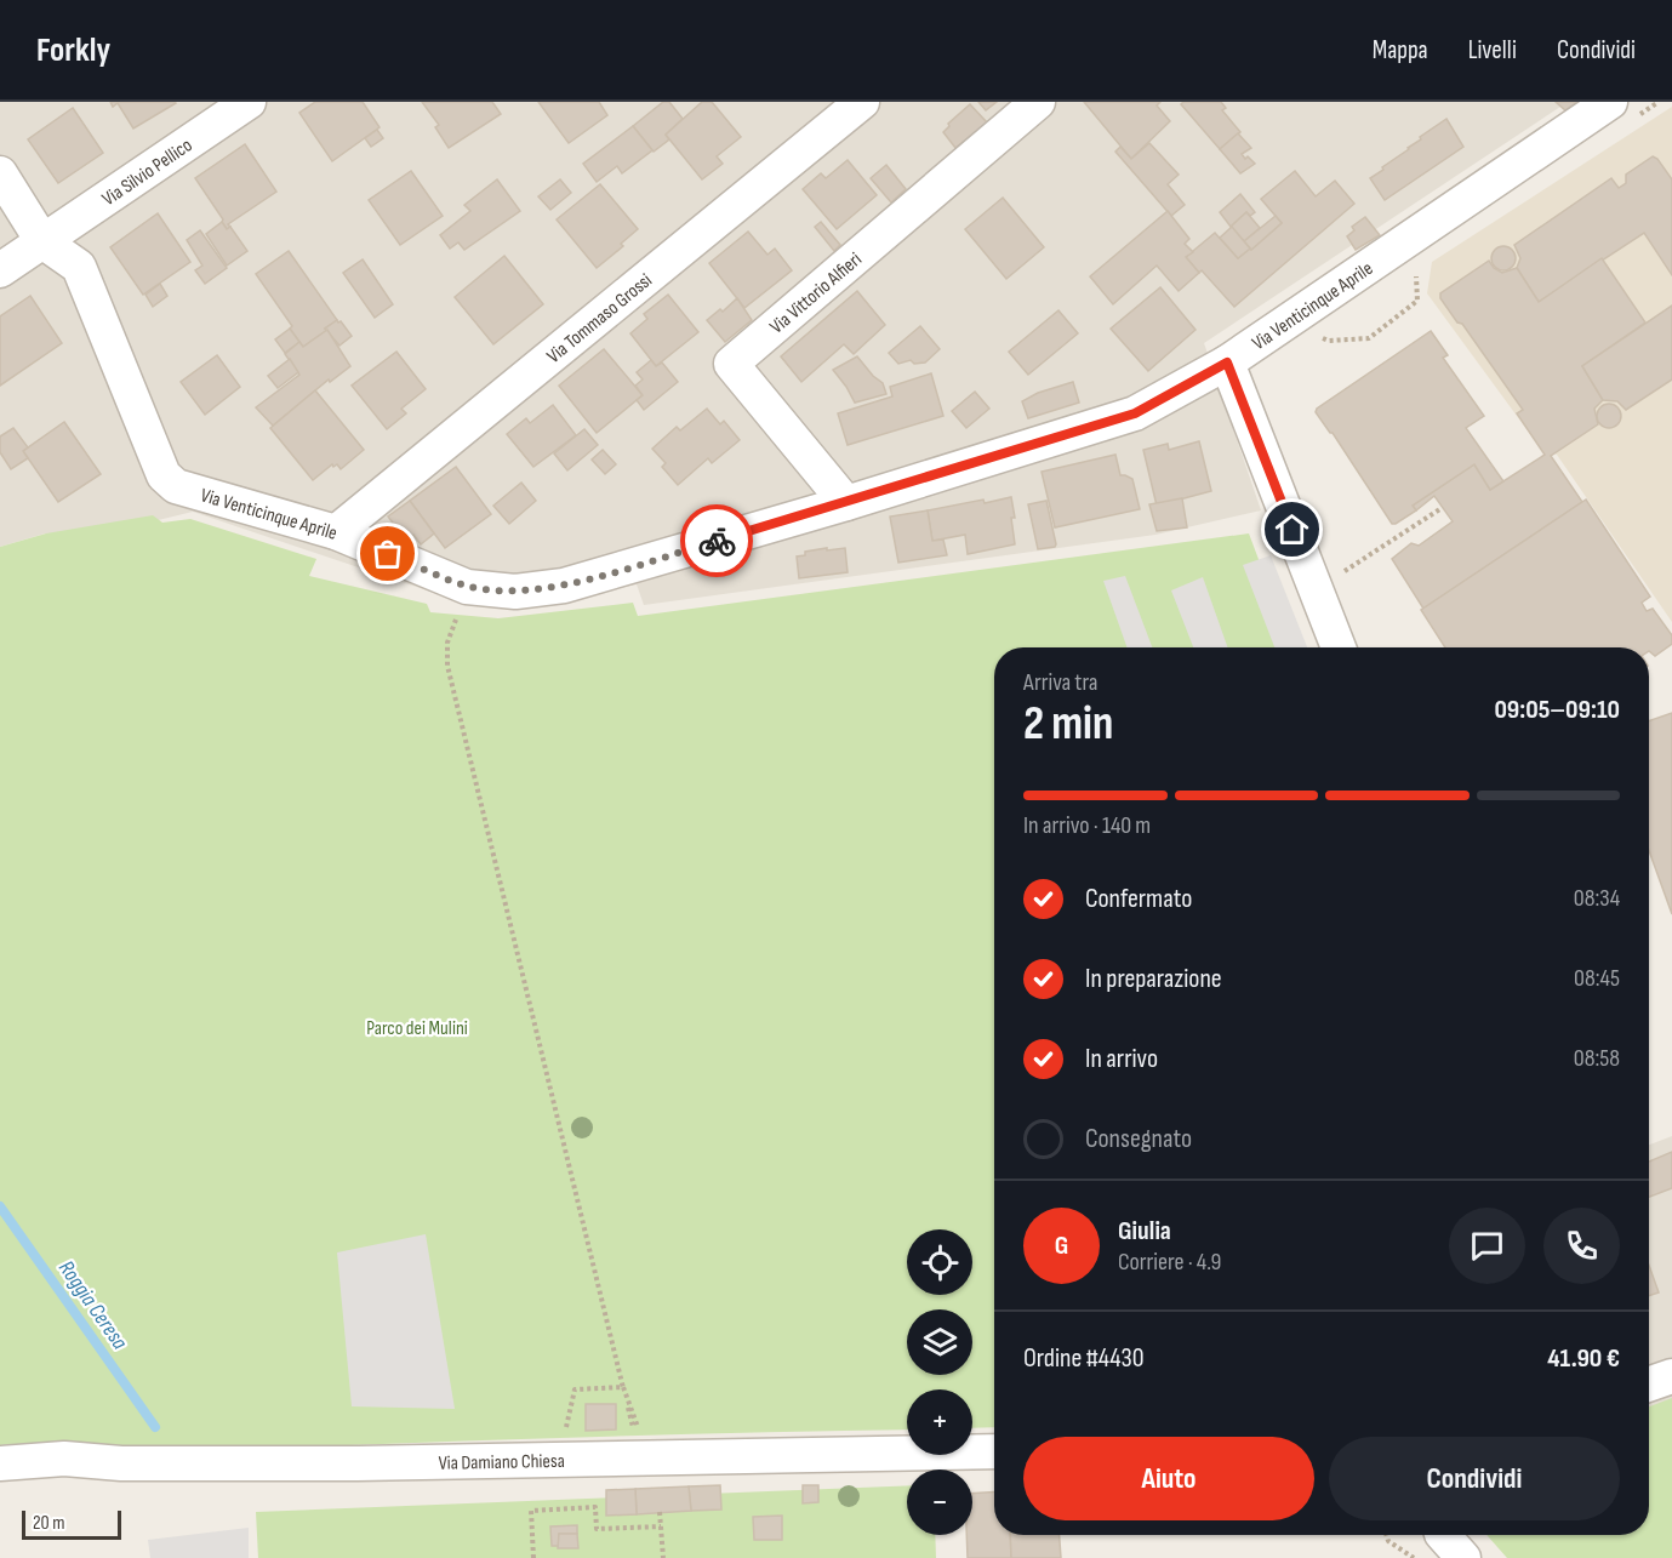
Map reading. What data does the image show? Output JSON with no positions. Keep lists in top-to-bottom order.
{
  "streets": {
    "street": [
      "Via Silvio Pellico",
      "Via Vittorio Alfieri",
      "Via Venticinque Aprile",
      "Via Tommaso Grossi",
      "Via Damiano Chiesa"
    ]
  },
  "crossings": [
    ["Via Silvio Pellico", "Via Venticinque Aprile"],
    ["Via Vittorio Alfieri", "Via Venticinque Aprile"],
    ["Via Venticinque Aprile", "Via Tommaso Grossi"]
  ],
  "water": ["Roggia Ceresa"],
  "parks": ["Parco dei Mulini"],
  "scale_bar": "20 m",
  "page": {
    "header": "Forkly",
    "nav": ["Mappa", "Livelli", "Condividi"],
    "heading": ["2 min", "Arriva tra", "09:05–09:10"],
    "panel": [
      "Giulia",
      "Corriere · 4.9",
      "Ordine #4430",
      "41.90 €"
    ],
    "bar": "In arrivo · 140 m",
    "list": [
      ["Confermato", "08:34"],
      ["In preparazione", "08:45"],
      ["In arrivo", "08:58"],
      "Consegnato"
    ],
    "round": "G",
    "map_buttons": ["+", "−"],
    "buttons": ["Aiuto", "Condividi"],
    "scale": "20 m"
  }
}
